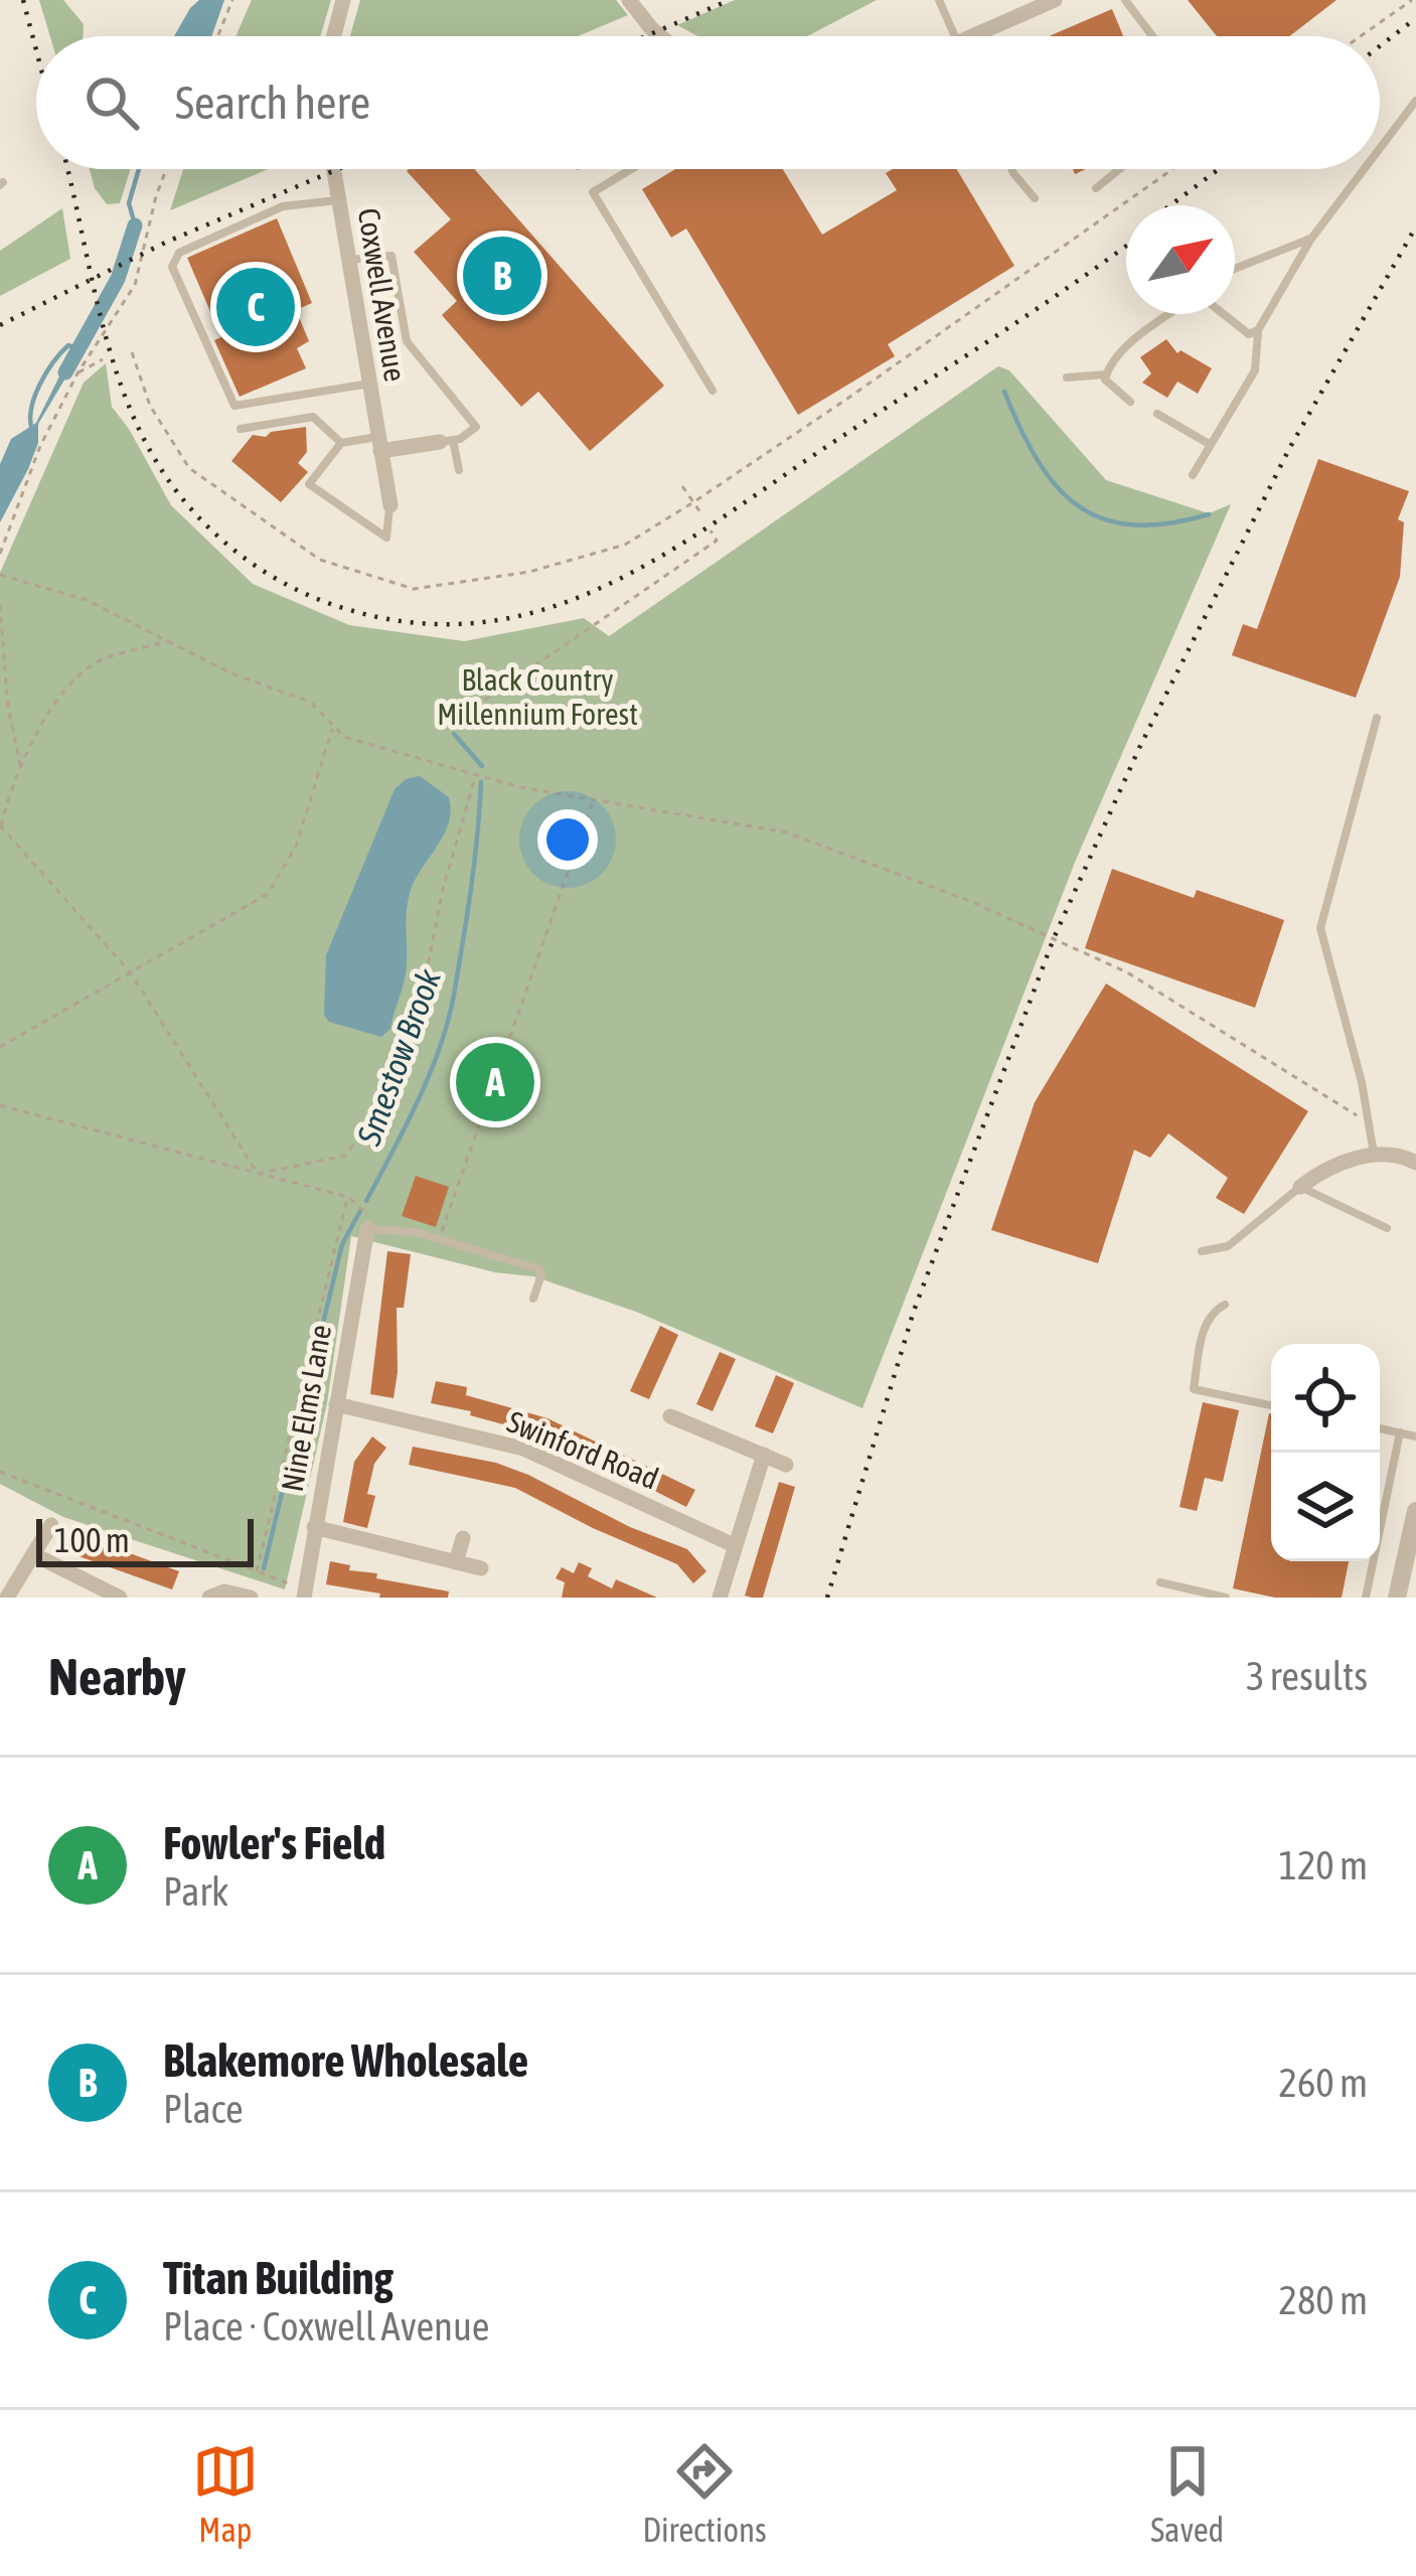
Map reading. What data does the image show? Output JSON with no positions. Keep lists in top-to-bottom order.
{
  "streets": {
    "street": ["Coxwell Avenue", "Nine Elms Lane", "Swinford Road"]
  },
  "crossings": [
    ["Nine Elms Lane", "Swinford Road"]
  ],
  "water": ["Smestow Brook"],
  "parks": ["Black Country Millennium Forest"],
  "scale_bar": "100 m",
  "north": "top right",
  "page": {
    "search": "Search here",
    "pins": ["B", "C", "A"],
    "scale": "100 m",
    "heading": ["Nearby", "3 results"],
    "list": [
      {
        "mark": "A",
        "name": "Fowler's Field",
        "note": "Park",
        "value": "120 m"
      },
      {
        "mark": "B",
        "name": "Blakemore Wholesale",
        "note": "Place",
        "value": "260 m"
      },
      {
        "mark": "C",
        "name": "Titan Building",
        "note": "Place · Coxwell Avenue",
        "value": "280 m"
      }
    ],
    "nav": ["Map", "Directions", "Saved"]
  }
}
